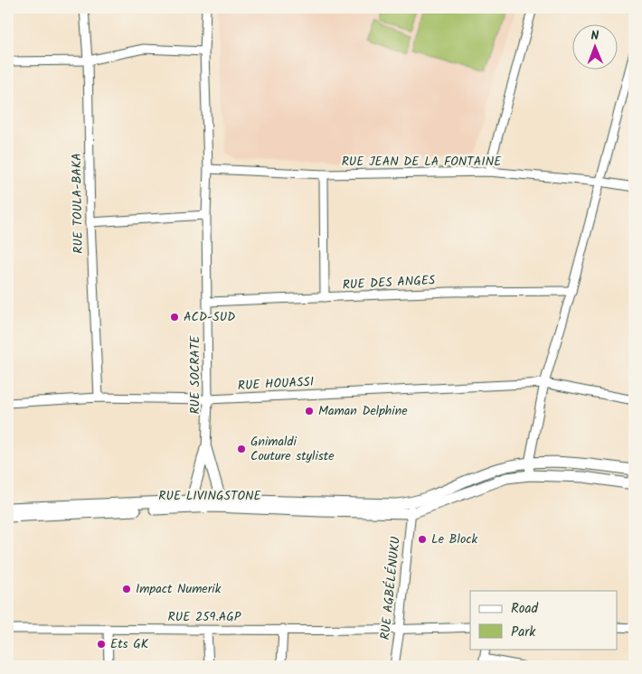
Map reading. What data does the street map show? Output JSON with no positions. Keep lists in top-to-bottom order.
{
  "streets": {
    "street": [
      "RUE JEAN DE LA FONTAINE",
      "RUE TOULA-BAKA",
      "RUE DES ANGES",
      "RUE SOCRATE",
      "RUE HOUASSI",
      "RUE LIVINGSTONE",
      "RUE AGBÉLÉNUKU",
      "RUE 259.AGP"
    ]
  },
  "crossings": [
    ["RUE JEAN DE LA FONTAINE", "RUE SOCRATE"],
    ["RUE TOULA-BAKA", "RUE HOUASSI"],
    ["RUE DES ANGES", "RUE SOCRATE"],
    ["RUE SOCRATE", "RUE HOUASSI"],
    ["RUE LIVINGSTONE", "RUE AGBÉLÉNUKU"],
    ["RUE AGBÉLÉNUKU", "RUE 259.AGP"]
  ],
  "places": [
    "ACD-SUD",
    "Maman Delphine",
    "Gnimaldi Couture styliste",
    "Le Block",
    "Impact Numerik",
    "Ets GK"
  ],
  "legend": ["Road", "Park"],
  "north": "top"
}
